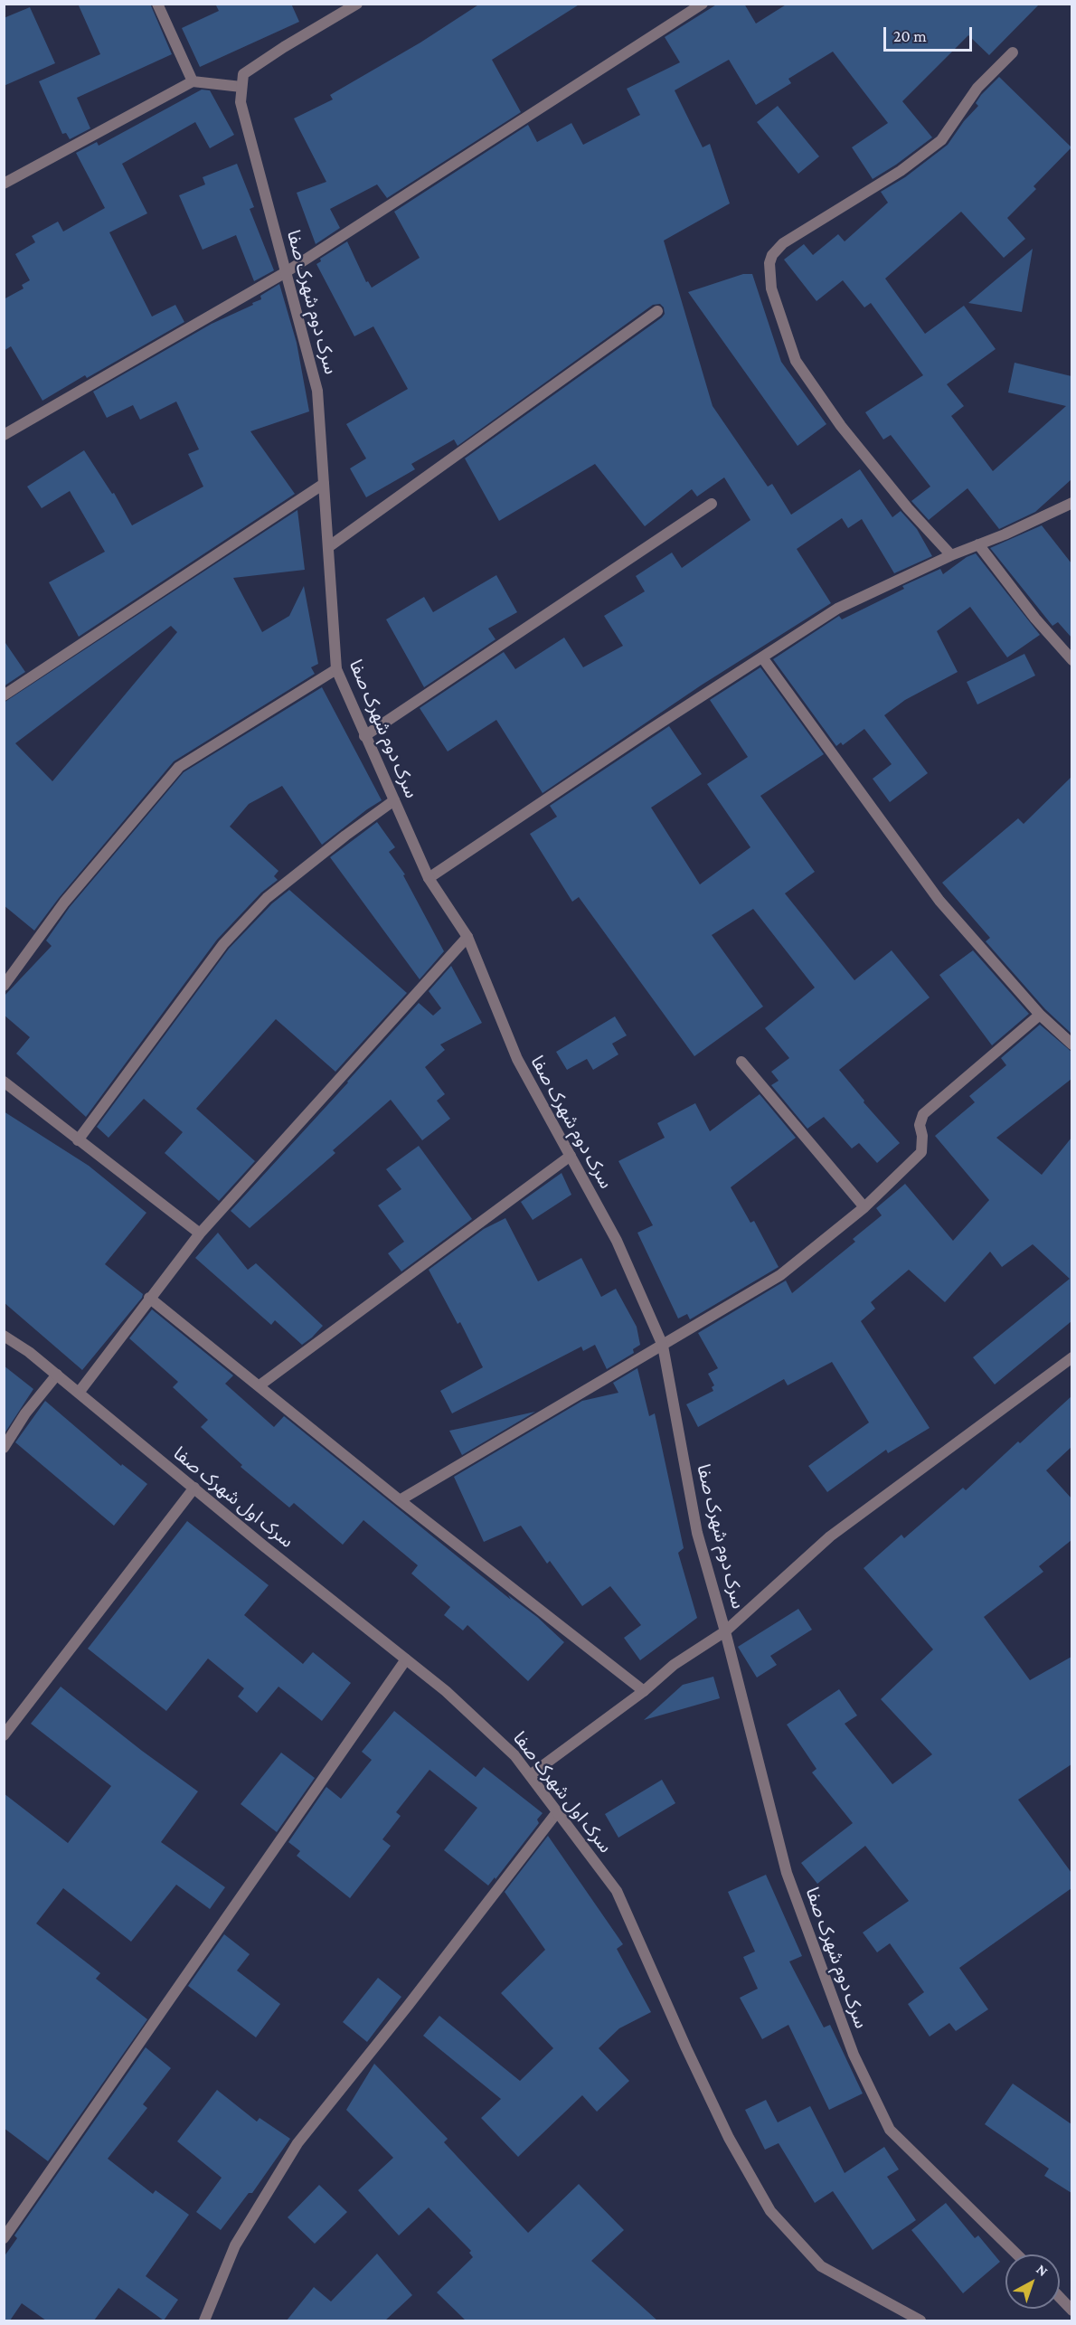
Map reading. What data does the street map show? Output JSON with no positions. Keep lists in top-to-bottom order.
{
  "streets": {
    "street": ["سرک دوم شهرک صفا", "سرک اول شهرک صفا"]
  },
  "scale_bar": "20 m",
  "north": "top right"
}
